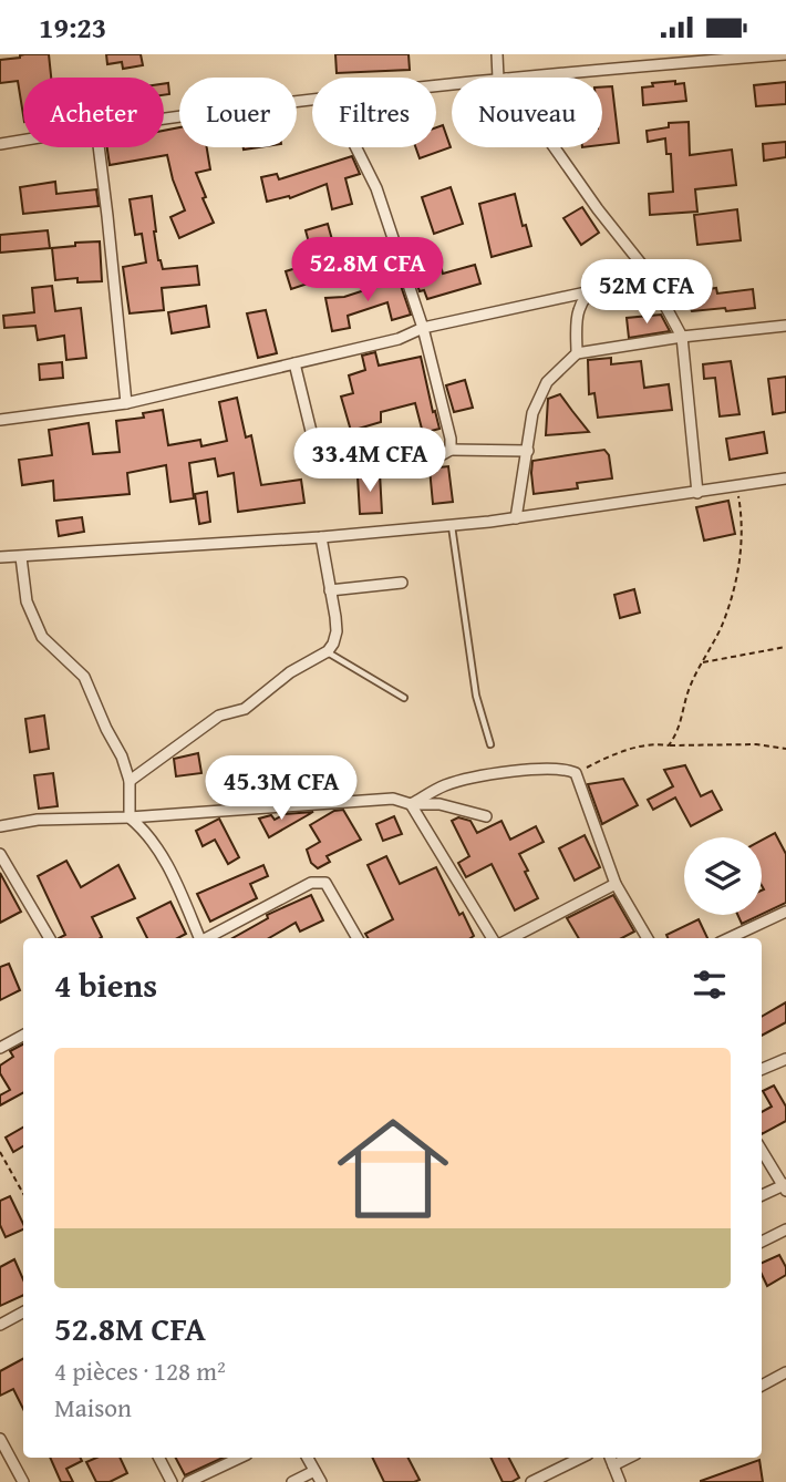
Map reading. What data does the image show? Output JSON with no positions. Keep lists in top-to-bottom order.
{
  "page": {
    "status": "19:23",
    "chip": [
      "Acheter",
      "Louer",
      "Filtres",
      "Nouveau"
    ],
    "price": [
      "52.8M CFA",
      "52M CFA",
      "33.4M CFA",
      "45.3M CFA"
    ],
    "heading": "4 biens",
    "list": [
      {
        "name": "52.8M CFA",
        "note": "4 pièces · 128 m² · Maison"
      }
    ]
  }
}
